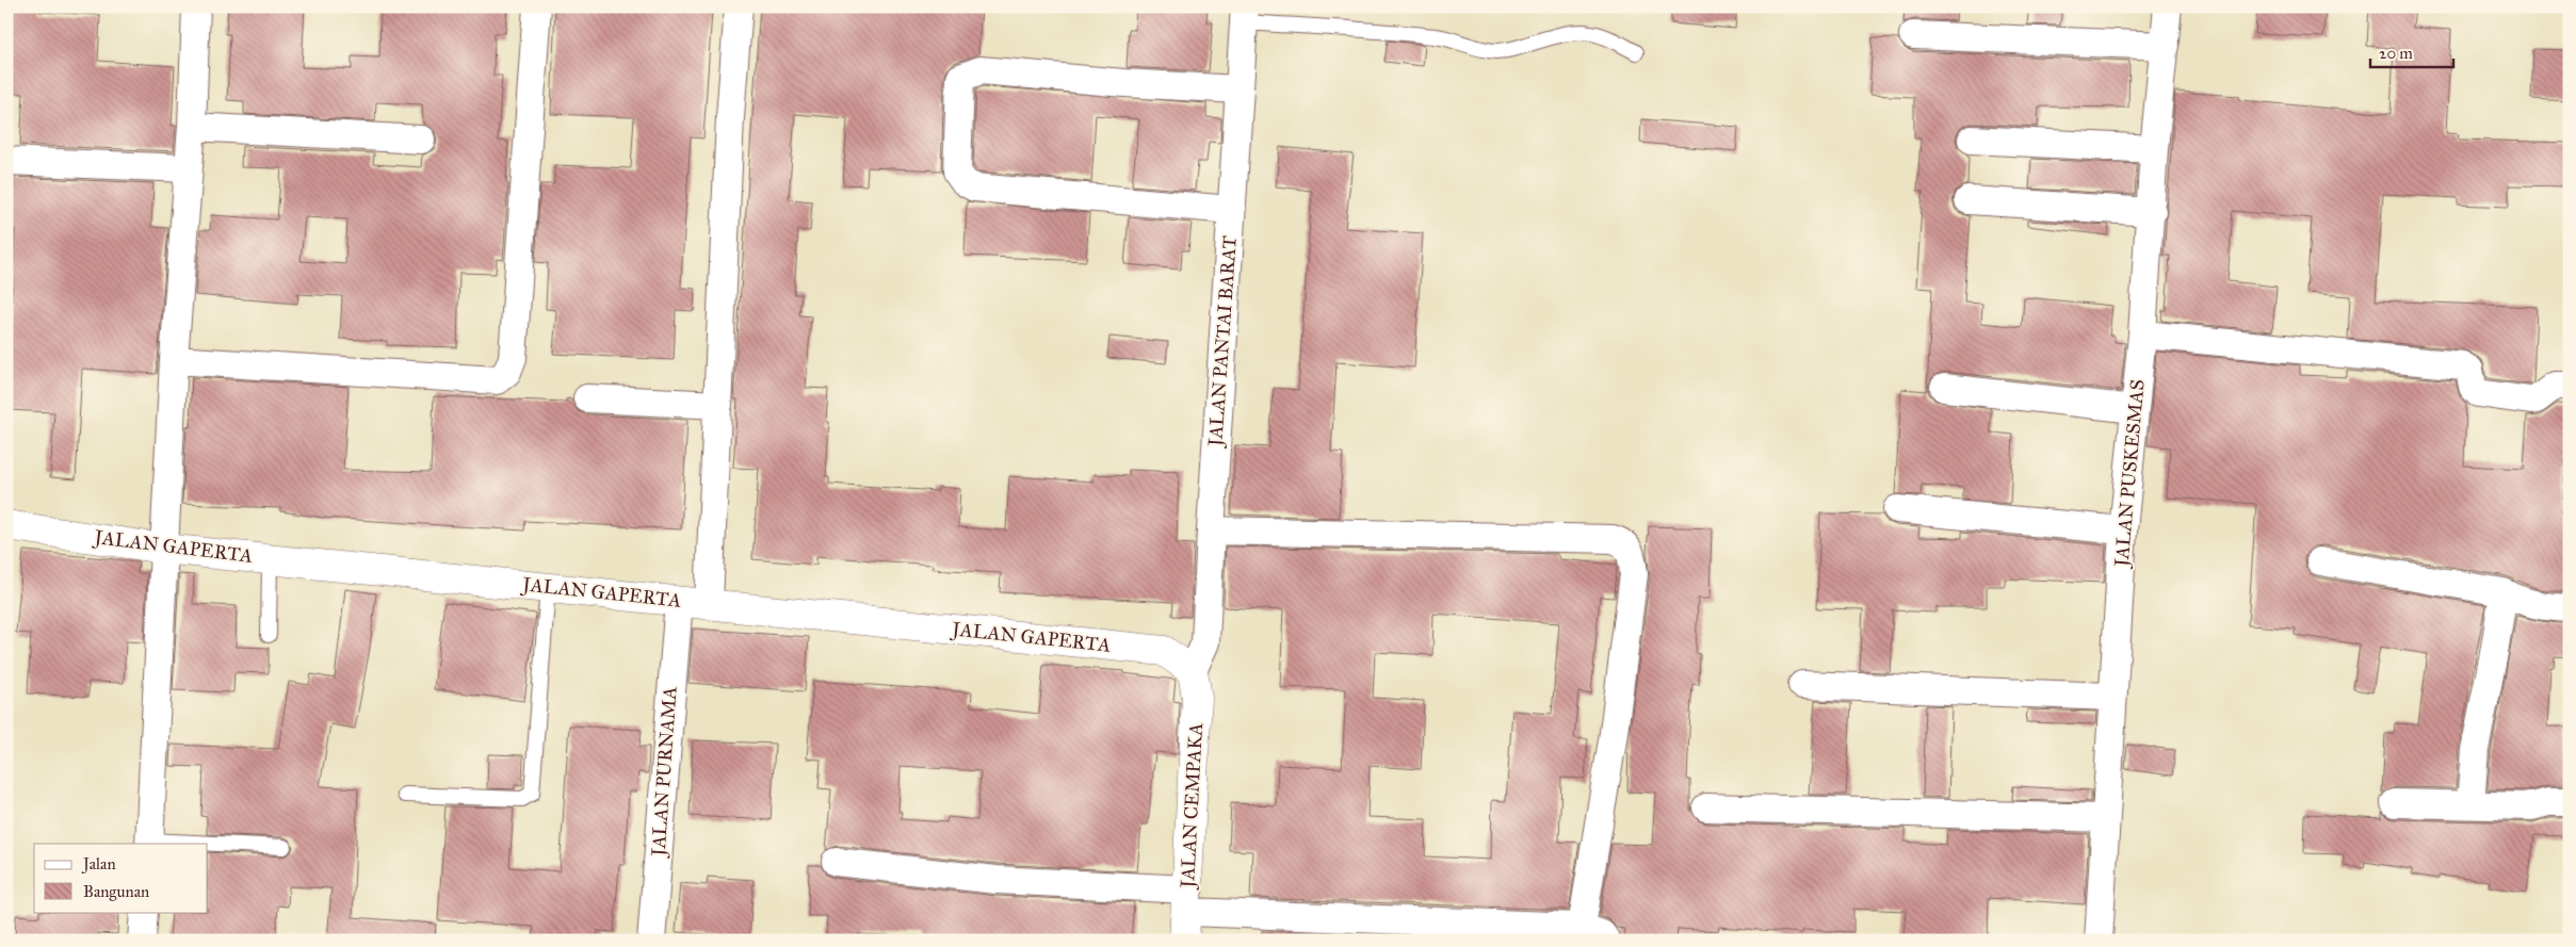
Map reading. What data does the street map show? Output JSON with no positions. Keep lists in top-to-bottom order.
{
  "streets": {
    "street": [
      "JALAN PANTAI BARAT",
      "JALAN PUSKESMAS",
      "JALAN GAPERTA",
      "JALAN PURNAMA",
      "JALAN CEMPAKA"
    ]
  },
  "crossings": [
    ["JALAN PANTAI BARAT", "JALAN GAPERTA"],
    ["JALAN PANTAI BARAT", "JALAN CEMPAKA"],
    ["JALAN GAPERTA", "JALAN PURNAMA"],
    ["JALAN GAPERTA", "JALAN CEMPAKA"]
  ],
  "legend": ["Jalan", "Bangunan"],
  "scale_bar": "20 m"
}
